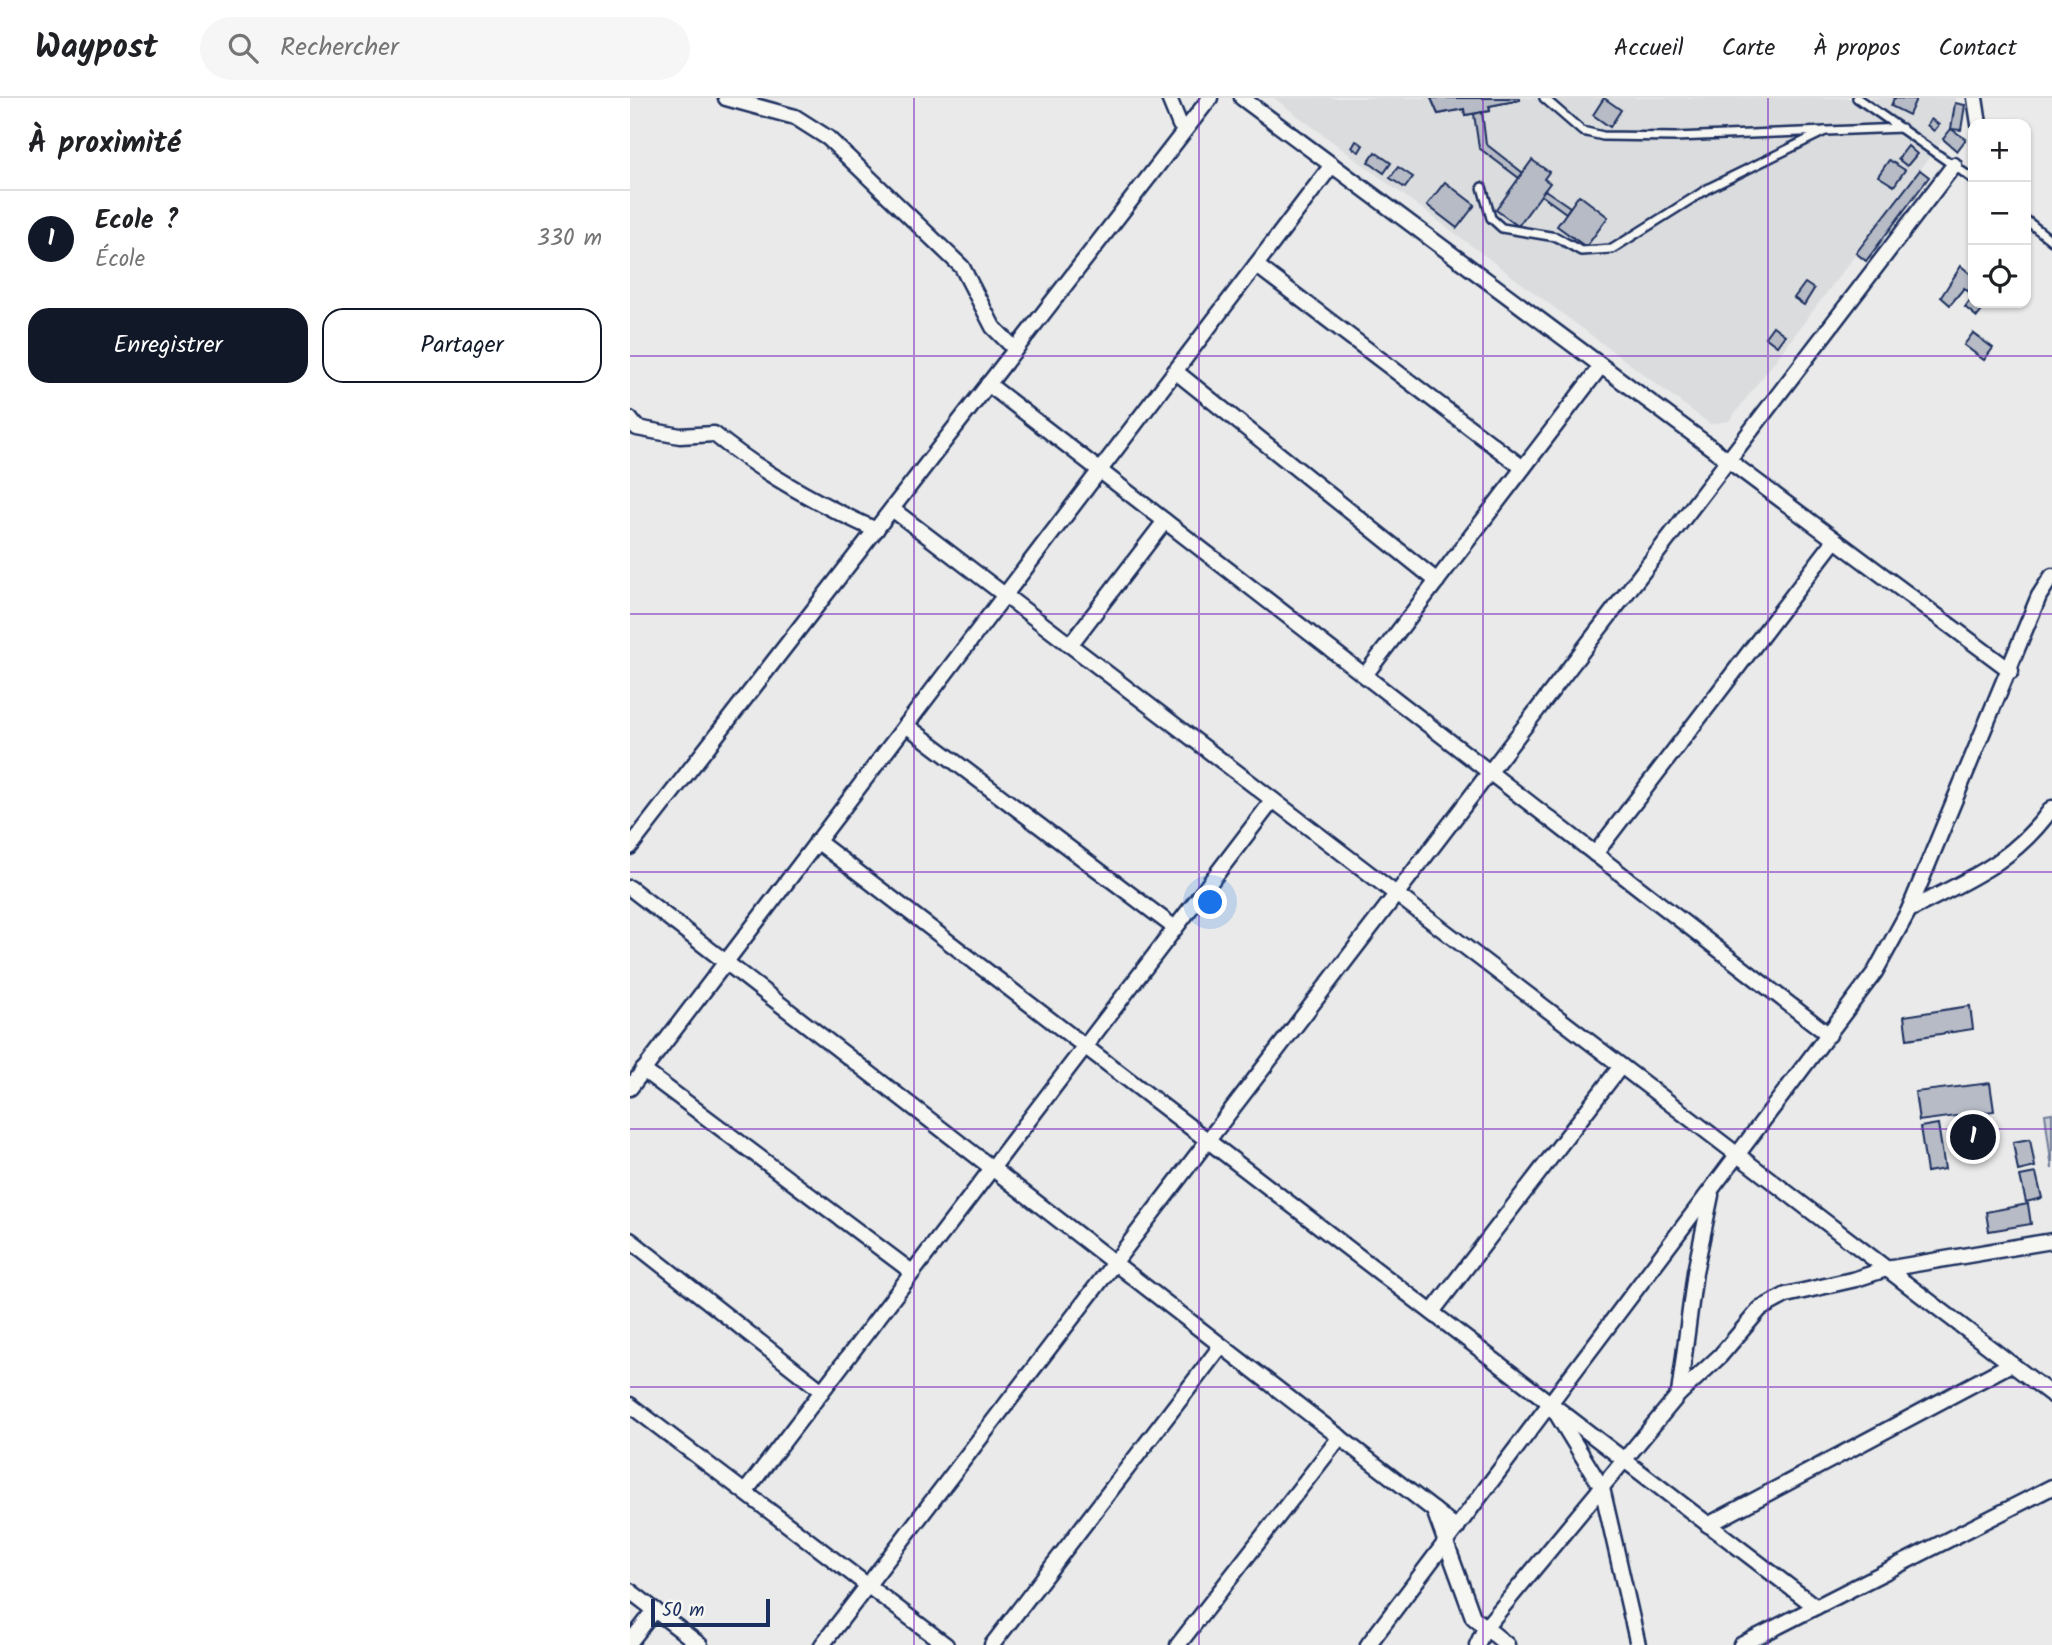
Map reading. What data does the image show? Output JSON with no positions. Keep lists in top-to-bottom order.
{
  "scale_bar": "50 m",
  "page": {
    "header": "Waypost",
    "search": "Rechercher",
    "nav": [
      "Accueil",
      "Carte",
      "À propos",
      "Contact"
    ],
    "heading": "À proximité",
    "map_buttons": ["+", "−"],
    "list": [
      {
        "mark": "1",
        "name": "Ecole ?",
        "note": "École",
        "value": "330 m"
      }
    ],
    "buttons": ["Enregistrer", "Partager"],
    "pins": "1",
    "scale": "50 m"
  }
}
